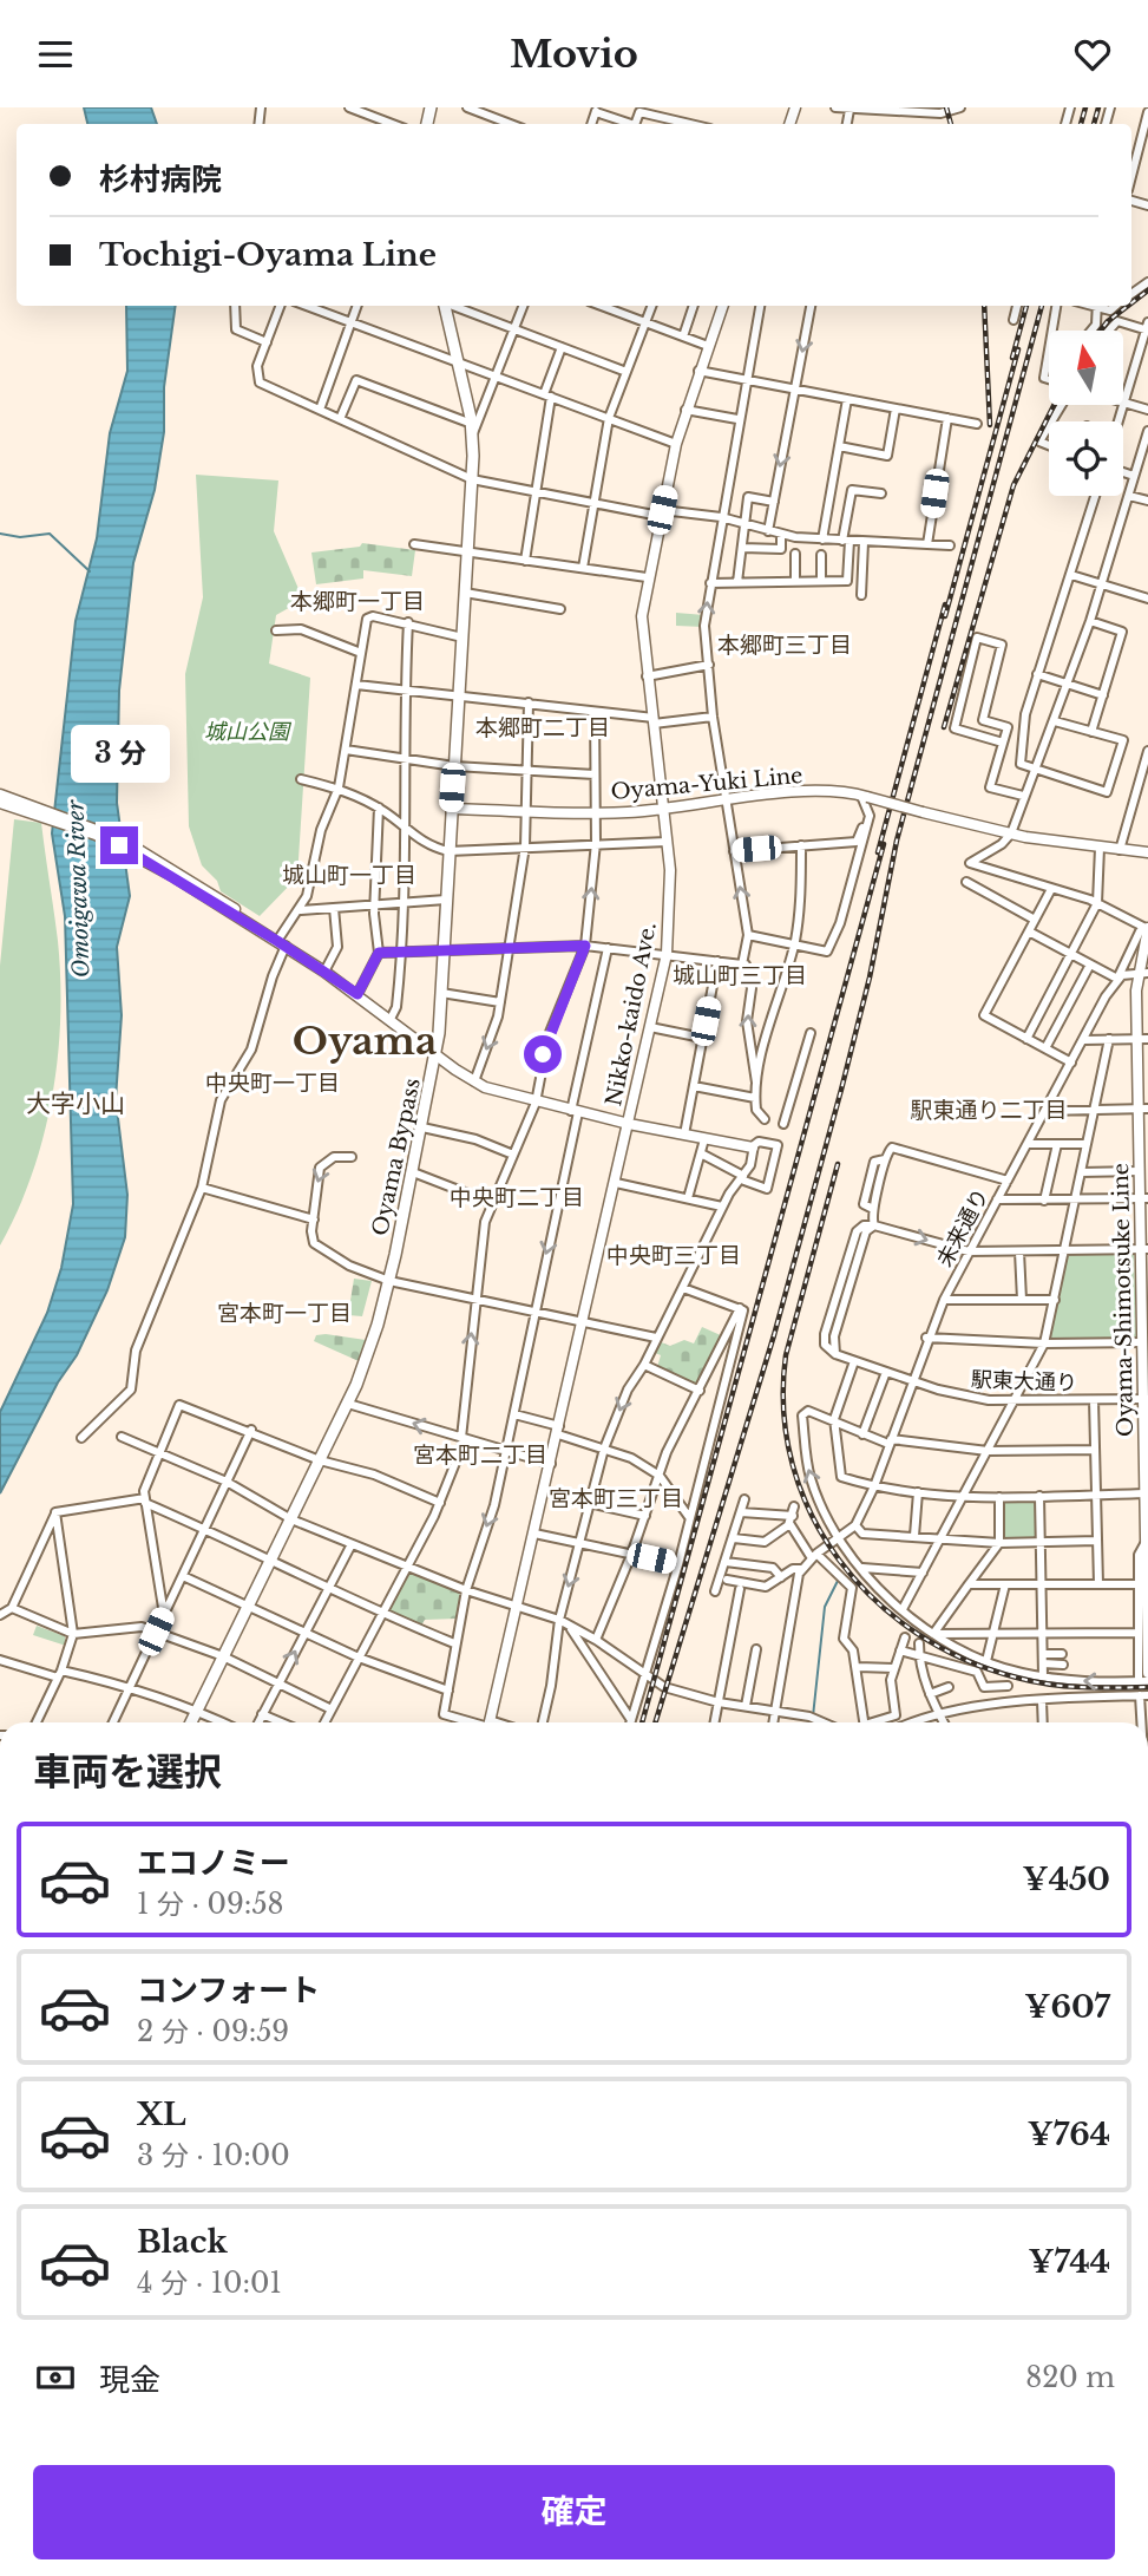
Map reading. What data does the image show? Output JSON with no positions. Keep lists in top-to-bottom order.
{
  "streets": {
    "highway": ["Oyama Bypass"],
    "main road": ["Oyama-Yuki Line", "Nikko-kaido Ave.", "Oyama-Shimotsuke Line"],
    "street": ["未来通り", "駅東大通り"]
  },
  "crossings": [
    ["Oyama-Yuki Line", "Nikko-kaido Ave."],
    ["Oyama-Yuki Line", "Oyama Bypass"],
    ["未来通り", "Oyama-Shimotsuke Line"],
    ["未来通り", "駅東大通り"],
    ["Oyama-Shimotsuke Line", "駅東大通り"]
  ],
  "districts": [
    "本郷町一丁目",
    "本郷町三丁目",
    "本郷町二丁目",
    "城山町一丁目",
    "城山町三丁目",
    "Oyama",
    "中央町一丁目",
    "大字小山",
    "駅東通り二丁目",
    "中央町二丁目",
    "中央町三丁目",
    "宮本町一丁目",
    "宮本町二丁目",
    "宮本町三丁目"
  ],
  "water": ["Omoigawa River"],
  "parks": ["城山公園"],
  "north": "top",
  "page": {
    "header": "Movio",
    "banner": ["杉村病院", "Tochigi-Oyama Line"],
    "bubble": "3 分",
    "heading": "車両を選択",
    "list": [
      {
        "name": "エコノミー",
        "note": "1 分 · 09:58",
        "value": "¥450"
      },
      {
        "name": "コンフォート",
        "note": "2 分 · 09:59",
        "value": "¥607"
      },
      {
        "name": "XL",
        "note": "3 分 · 10:00",
        "value": "¥764"
      },
      {
        "name": "Black",
        "note": "4 分 · 10:01",
        "value": "¥744"
      }
    ],
    "pay": ["現金", "820 m"],
    "buttons": "確定"
  }
}
